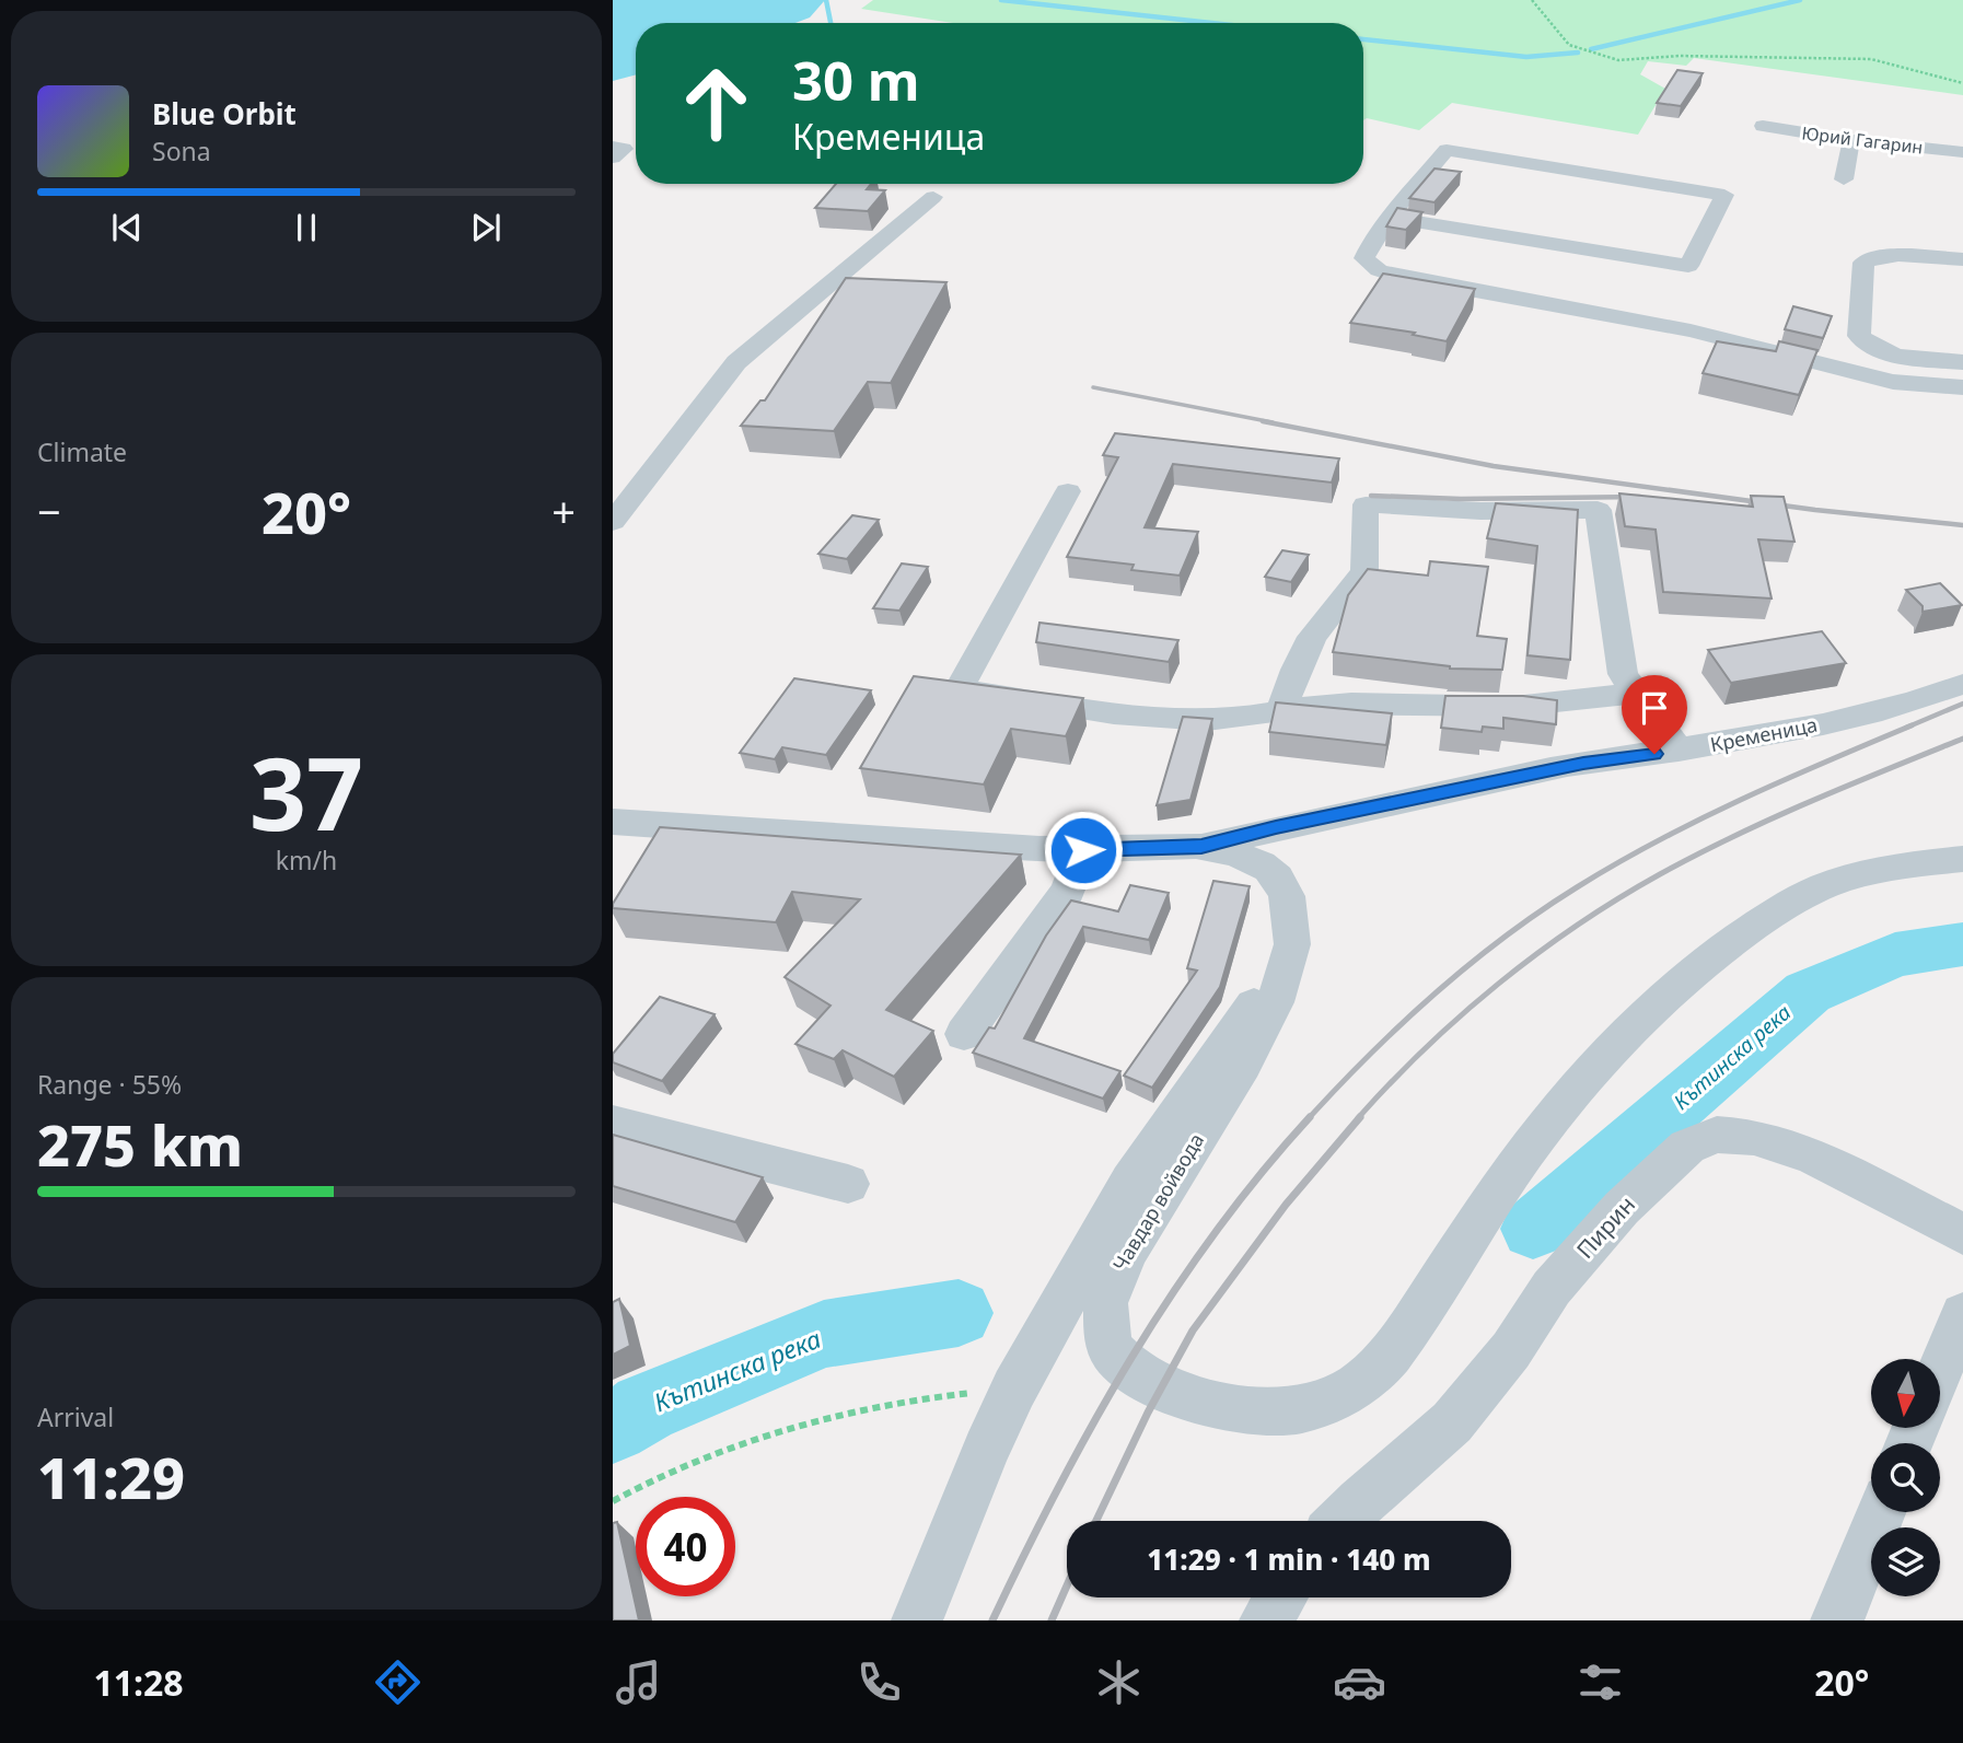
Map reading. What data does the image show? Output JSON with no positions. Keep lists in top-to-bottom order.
{
  "streets": {
    "street": [
      "Юрий Гагарин",
      "Кременица",
      "Чавдар войвода",
      "Пирин"
    ]
  },
  "crossings": [
    ["Кременица", "Чавдар войвода"]
  ],
  "water": ["Кътинска река"],
  "north": "bottom",
  "page": {
    "turn": ["30 m", "Кременица"],
    "song": ["Blue Orbit", "Sona"],
    "tile": [
      "Climate",
      ["37", "km/h"],
      ["Range · 55%", "275 km"],
      ["Arrival", "11:29"]
    ],
    "heat": ["−", "20°", "+"],
    "limit": "40",
    "trip": "11:29 · 1 min · 140 m",
    "tabs": ["11:28", "20°"]
  }
}
